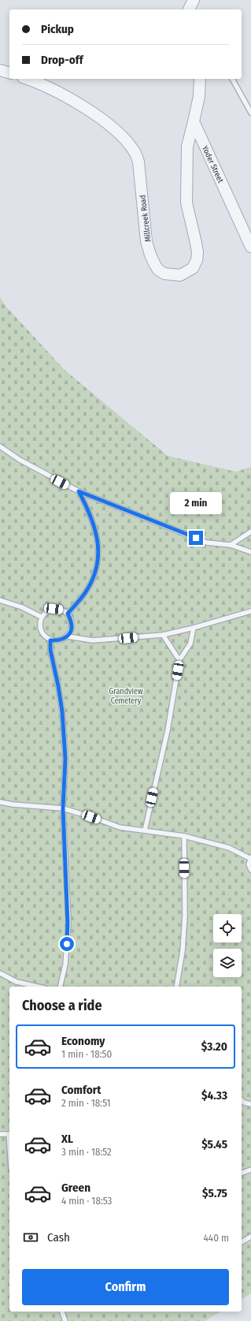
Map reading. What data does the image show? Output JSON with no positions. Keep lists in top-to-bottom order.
{
  "streets": {
    "street": ["Yoder Street", "Millcreek Road"]
  },
  "crossings": [
    ["Yoder Street", "Millcreek Road"]
  ],
  "parks": ["Grandview Cemetery"],
  "page": {
    "banner": ["Pickup", "Drop-off"],
    "bubble": "2 min",
    "heading": "Choose a ride",
    "list": [
      {
        "name": "Economy",
        "note": "1 min · 18:50",
        "value": "$3.20"
      },
      {
        "name": "Comfort",
        "note": "2 min · 18:51",
        "value": "$4.33"
      },
      {
        "name": "XL",
        "note": "3 min · 18:52",
        "value": "$5.45"
      },
      {
        "name": "Green",
        "note": "4 min · 18:53",
        "value": "$5.75"
      }
    ],
    "pay": ["Cash", "440 m"],
    "buttons": "Confirm"
  }
}
